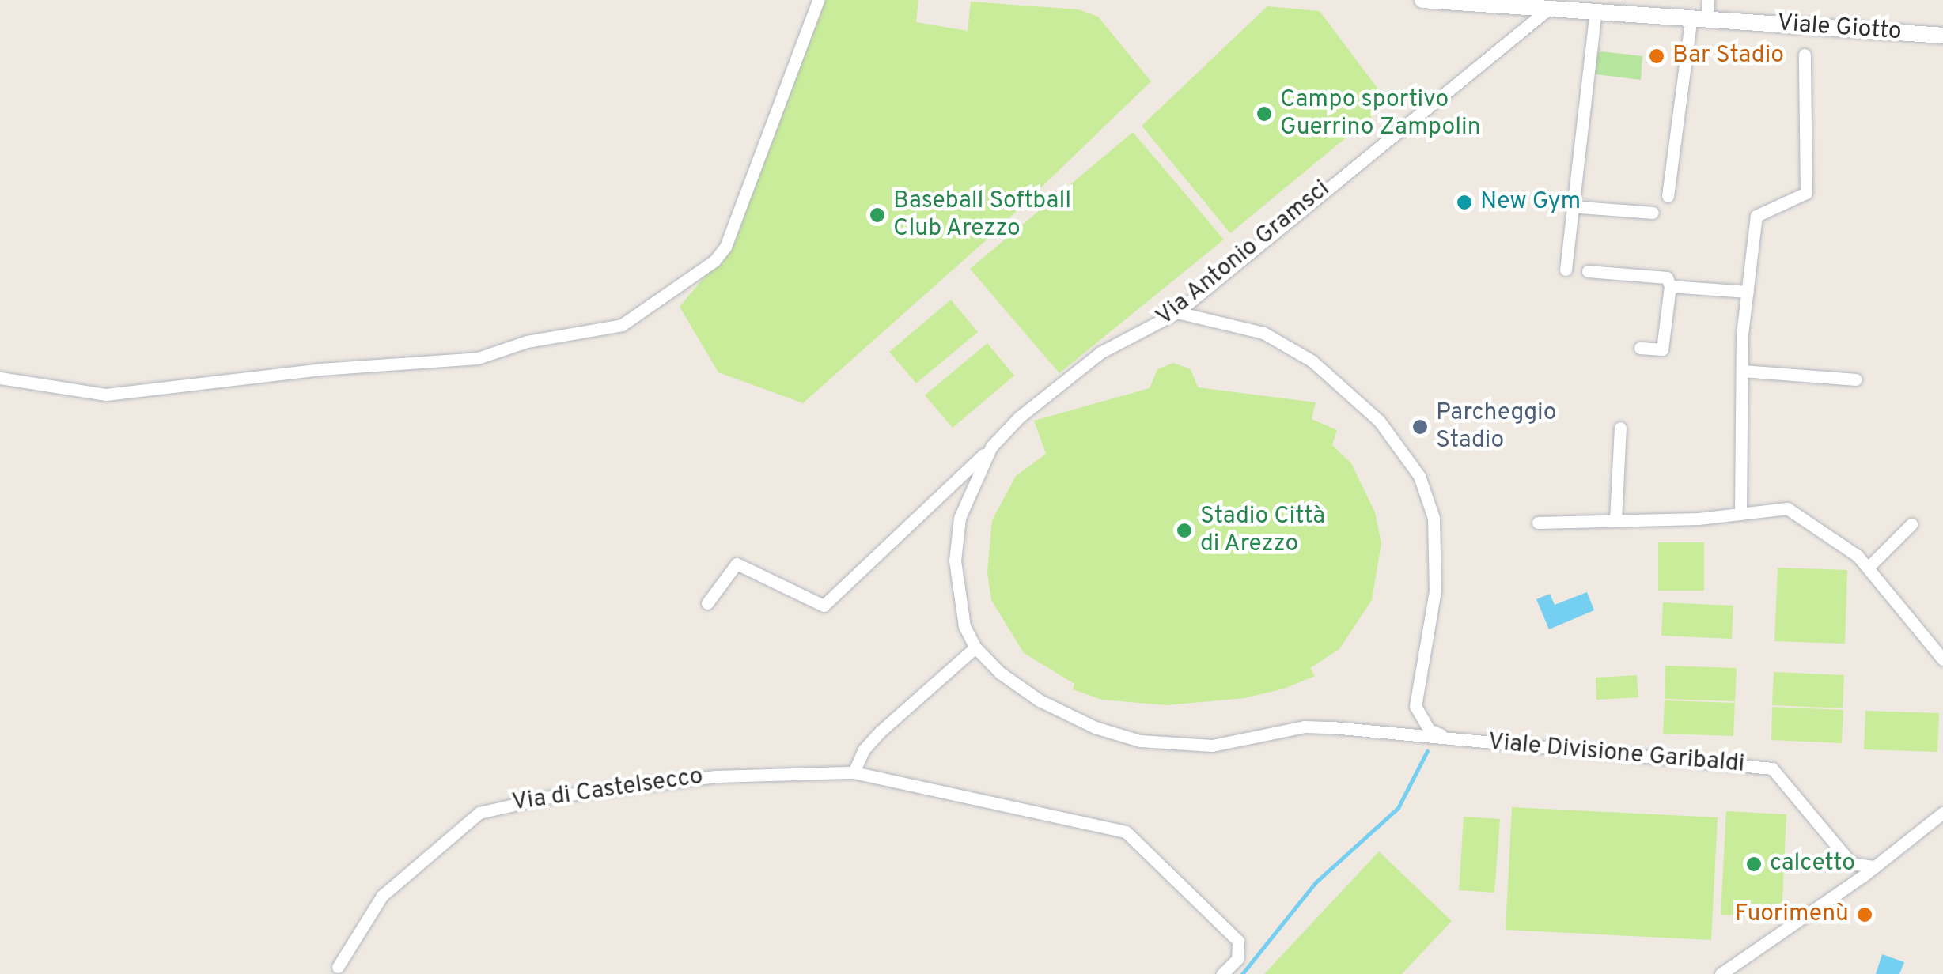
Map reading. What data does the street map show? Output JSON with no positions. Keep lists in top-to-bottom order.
{
  "streets": {
    "street": [
      "Viale Giotto",
      "Via Antonio Gramsci",
      "Viale Divisione Garibaldi",
      "Via di Castelsecco"
    ]
  },
  "crossings": [
    ["Viale Giotto", "Via Antonio Gramsci"],
    ["Via Antonio Gramsci", "Viale Divisione Garibaldi"]
  ],
  "places": [
    "Bar Stadio",
    "Campo sportivo Guerrino Zampolin",
    "New Gym",
    "Baseball Softball Club Arezzo",
    "Parcheggio Stadio",
    "Stadio Città di Arezzo",
    "calcetto",
    "Fuorimenù"
  ]
}
